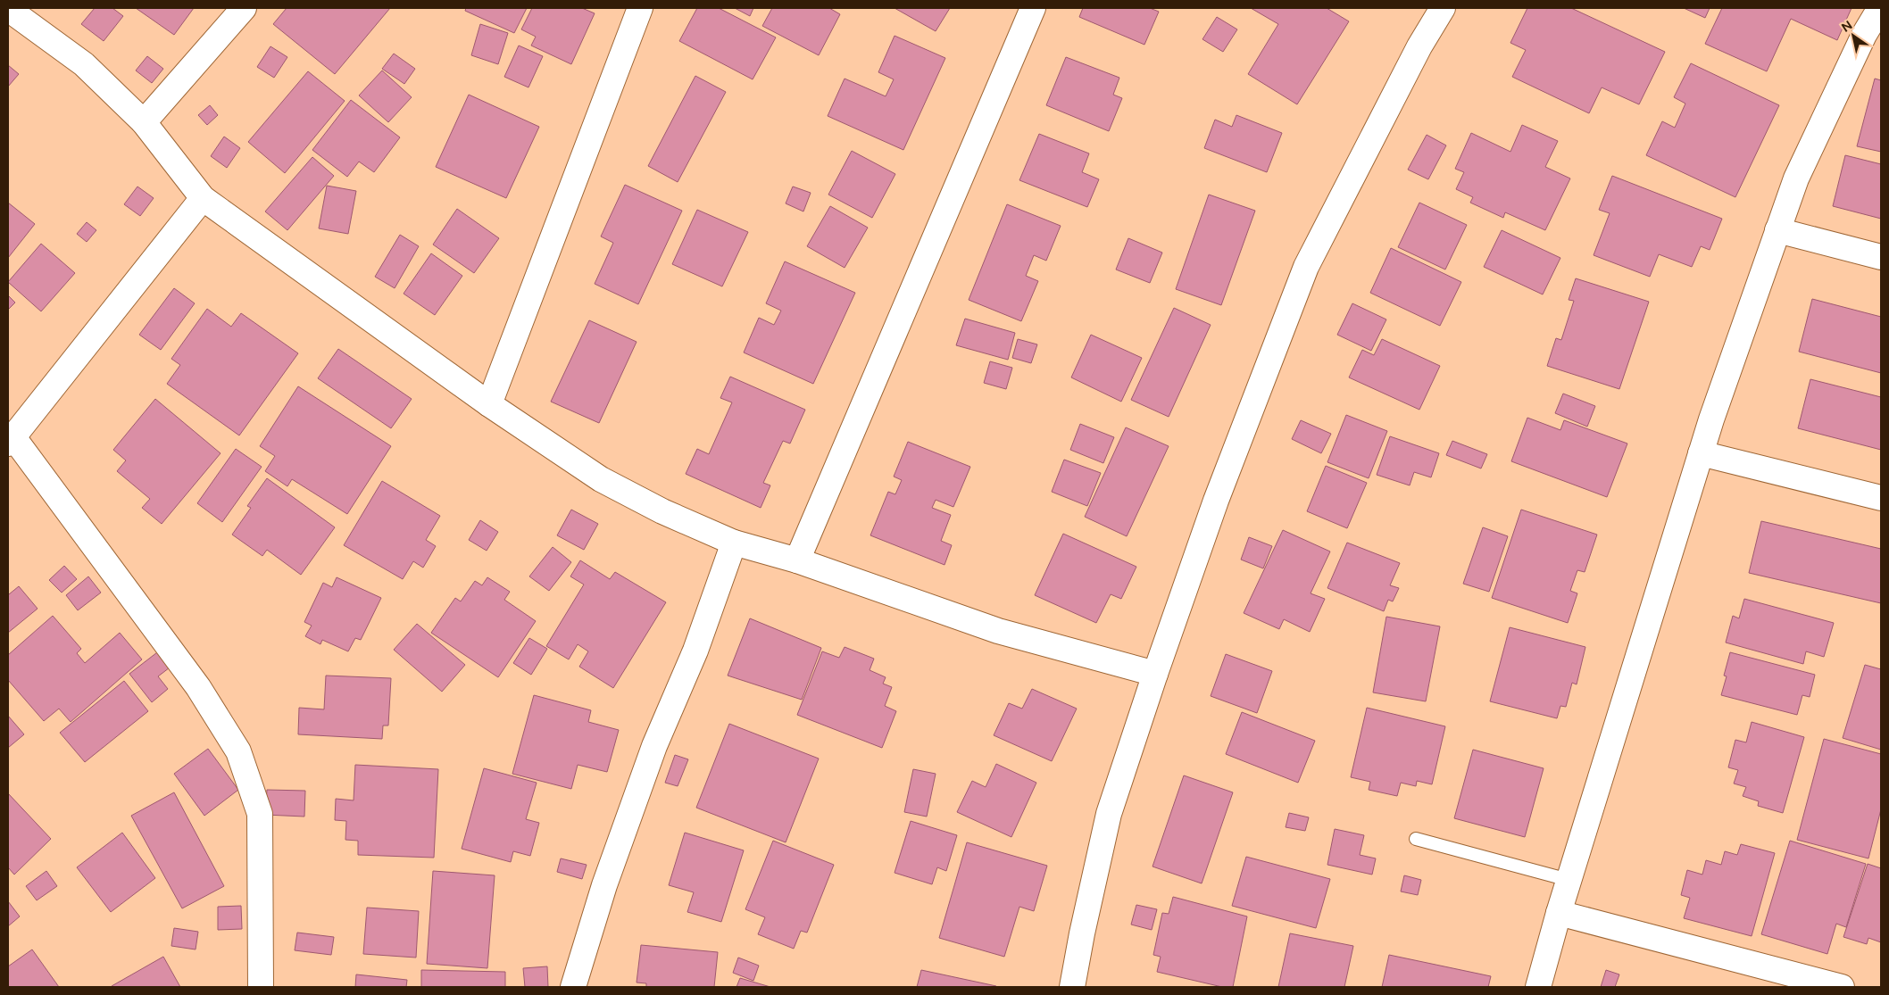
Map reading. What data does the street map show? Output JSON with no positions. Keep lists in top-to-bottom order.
{
  "north": "top left"
}
